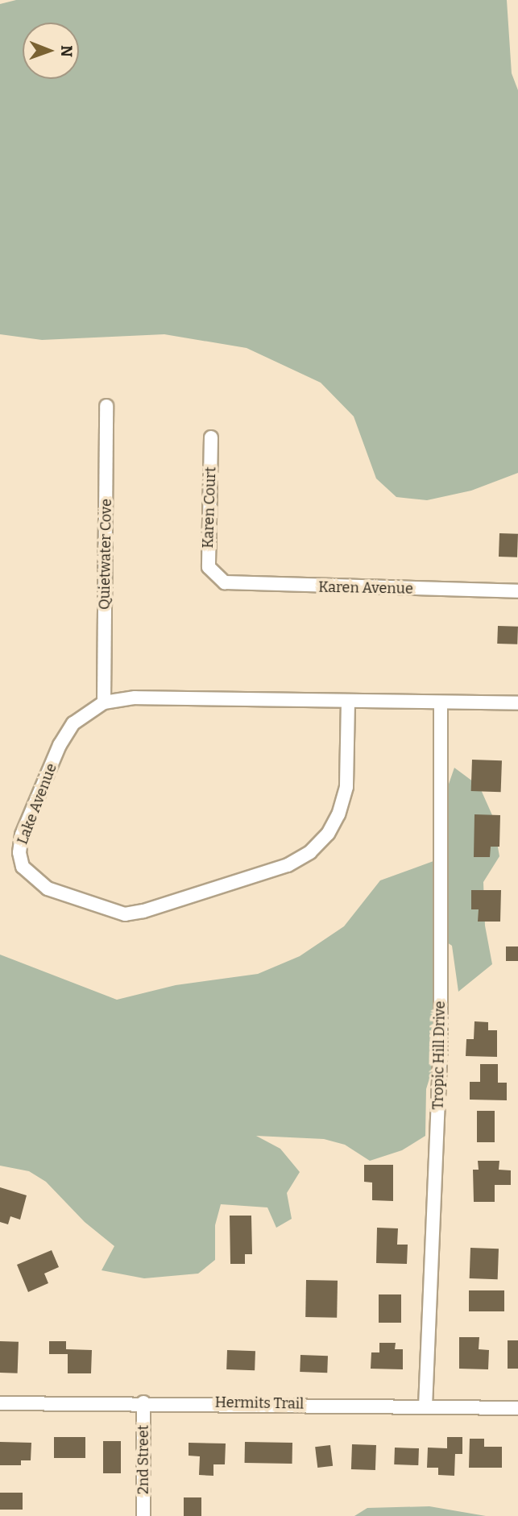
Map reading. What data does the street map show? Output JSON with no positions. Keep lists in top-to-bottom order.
{
  "streets": {
    "street": [
      "Karen Court",
      "Quietwater Cove",
      "Karen Avenue",
      "Lake Avenue",
      "Tropic Hill Drive",
      "Hermits Trail",
      "2nd Street"
    ]
  },
  "crossings": [
    ["Karen Court", "Karen Avenue"],
    ["Quietwater Cove", "Lake Avenue"],
    ["Lake Avenue", "Tropic Hill Drive"],
    ["Tropic Hill Drive", "Hermits Trail"],
    ["Hermits Trail", "2nd Street"]
  ],
  "north": "right"
}
